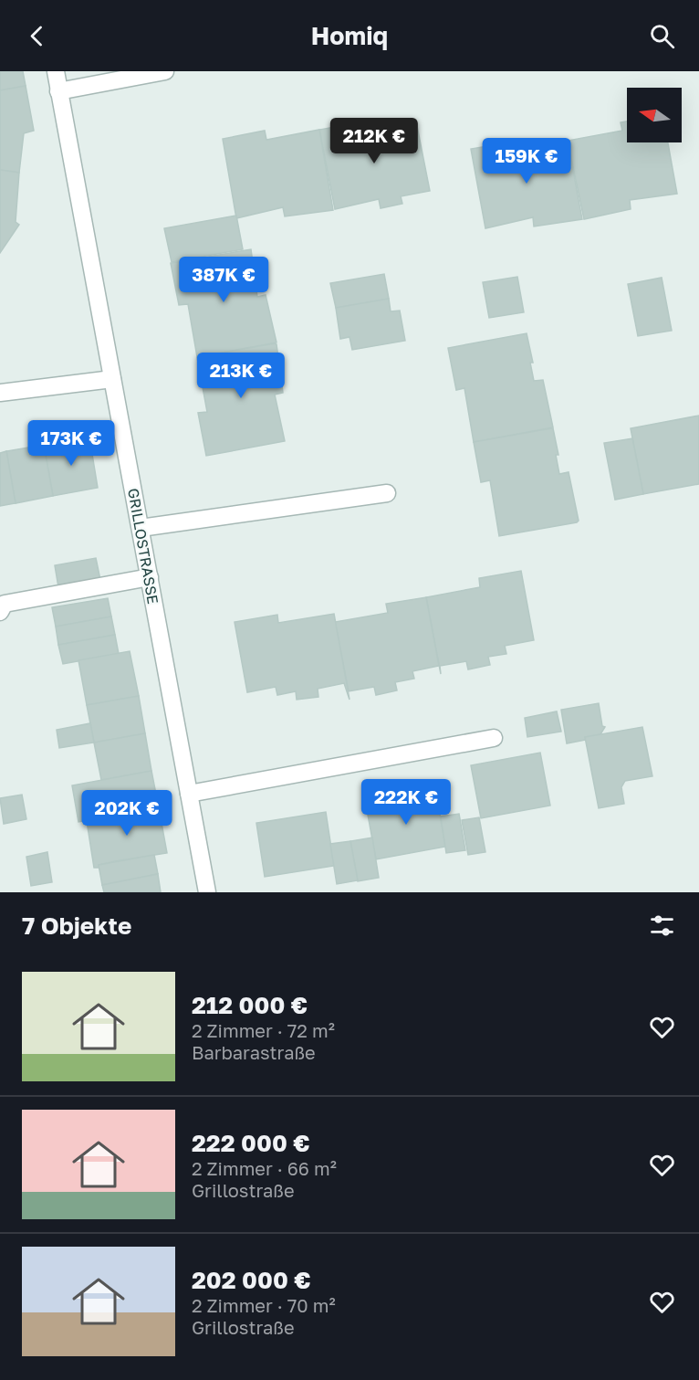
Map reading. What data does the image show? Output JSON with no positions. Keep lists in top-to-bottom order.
{
  "streets": {
    "street": ["GRILLOSTRASSE"]
  },
  "north": "left",
  "page": {
    "header": "Homiq",
    "price": [
      "212K €",
      "159K €",
      "387K €",
      "213K €",
      "173K €",
      "222K €",
      "202K €"
    ],
    "heading": "7 Objekte",
    "list": [
      {
        "name": "212 000 €",
        "note": "2 Zimmer · 72 m² · Barbarastraße"
      },
      {
        "name": "222 000 €",
        "note": "2 Zimmer · 66 m² · Grillostraße"
      },
      {
        "name": "202 000 €",
        "note": "2 Zimmer · 70 m² · Grillostraße"
      }
    ]
  }
}
